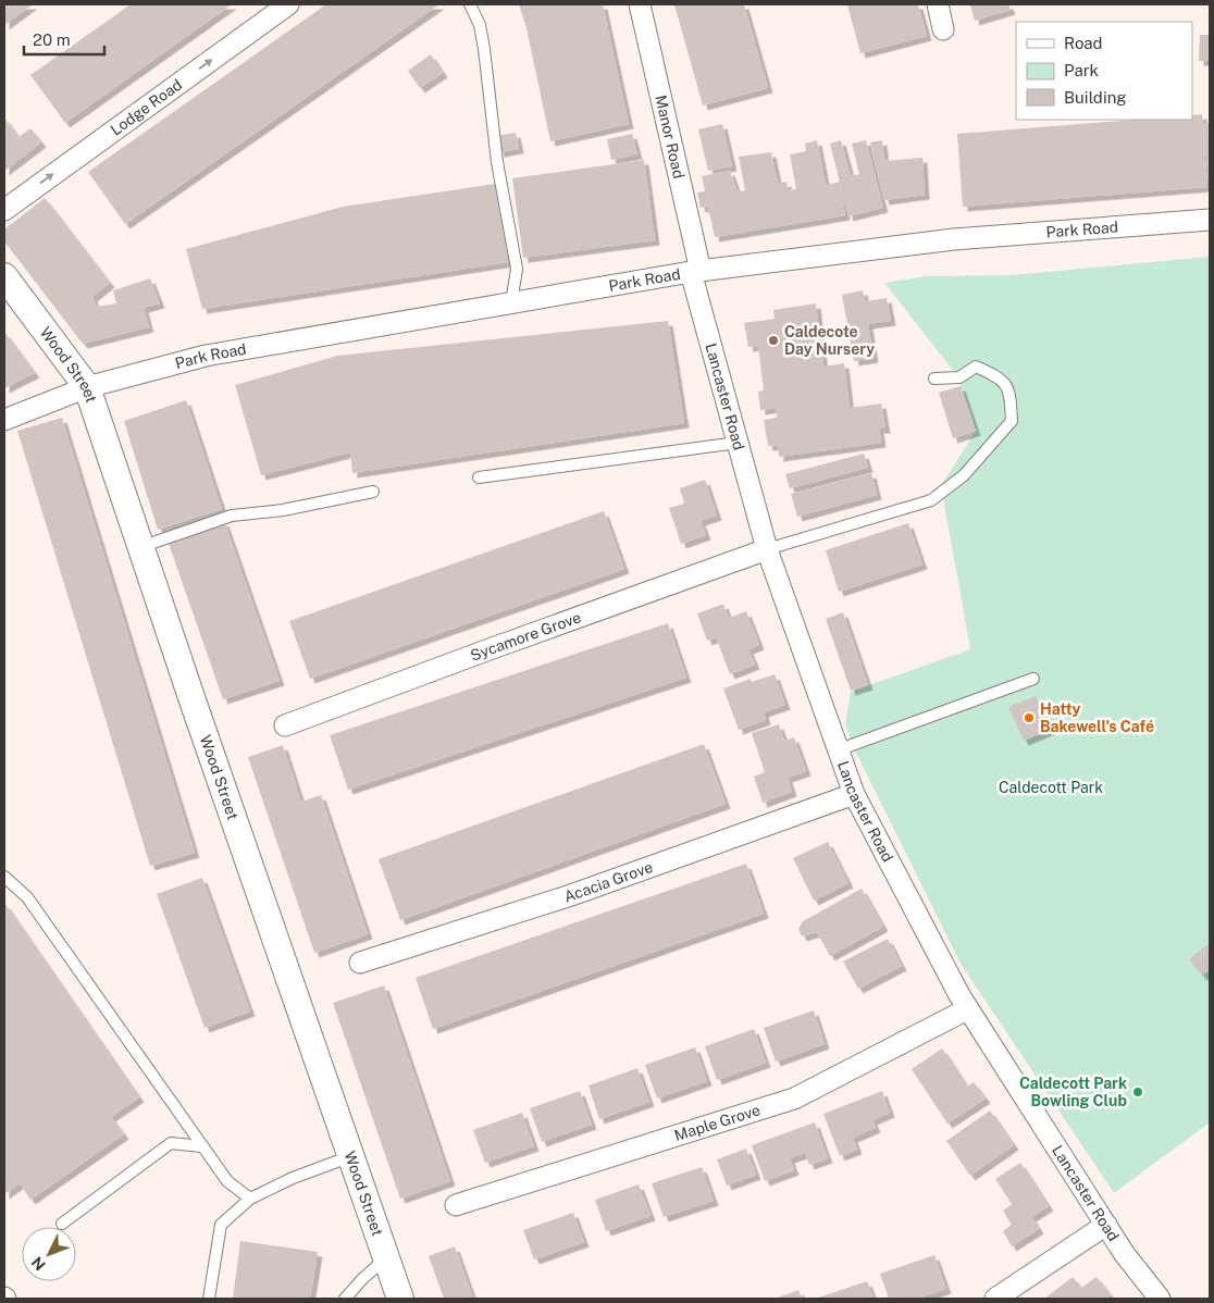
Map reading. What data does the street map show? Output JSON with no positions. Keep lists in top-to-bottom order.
{
  "streets": {
    "street": [
      "Lodge Road",
      "Manor Road",
      "Park Road",
      "Wood Street",
      "Lancaster Road",
      "Sycamore Grove",
      "Acacia Grove",
      "Maple Grove"
    ]
  },
  "crossings": [
    ["Manor Road", "Park Road"],
    ["Manor Road", "Lancaster Road"],
    ["Park Road", "Wood Street"],
    ["Park Road", "Lancaster Road"],
    ["Lancaster Road", "Sycamore Grove"],
    ["Lancaster Road", "Acacia Grove"],
    ["Lancaster Road", "Maple Grove"]
  ],
  "one_way": ["Lodge Road"],
  "parks": ["Caldecott Park"],
  "places": ["Caldecote Day Nursery", "Hatty Bakewell's Café", "Caldecott Park Bowling Club"],
  "legend": ["Road", "Park", "Building"],
  "scale_bar": "20 m",
  "north": "bottom left"
}
